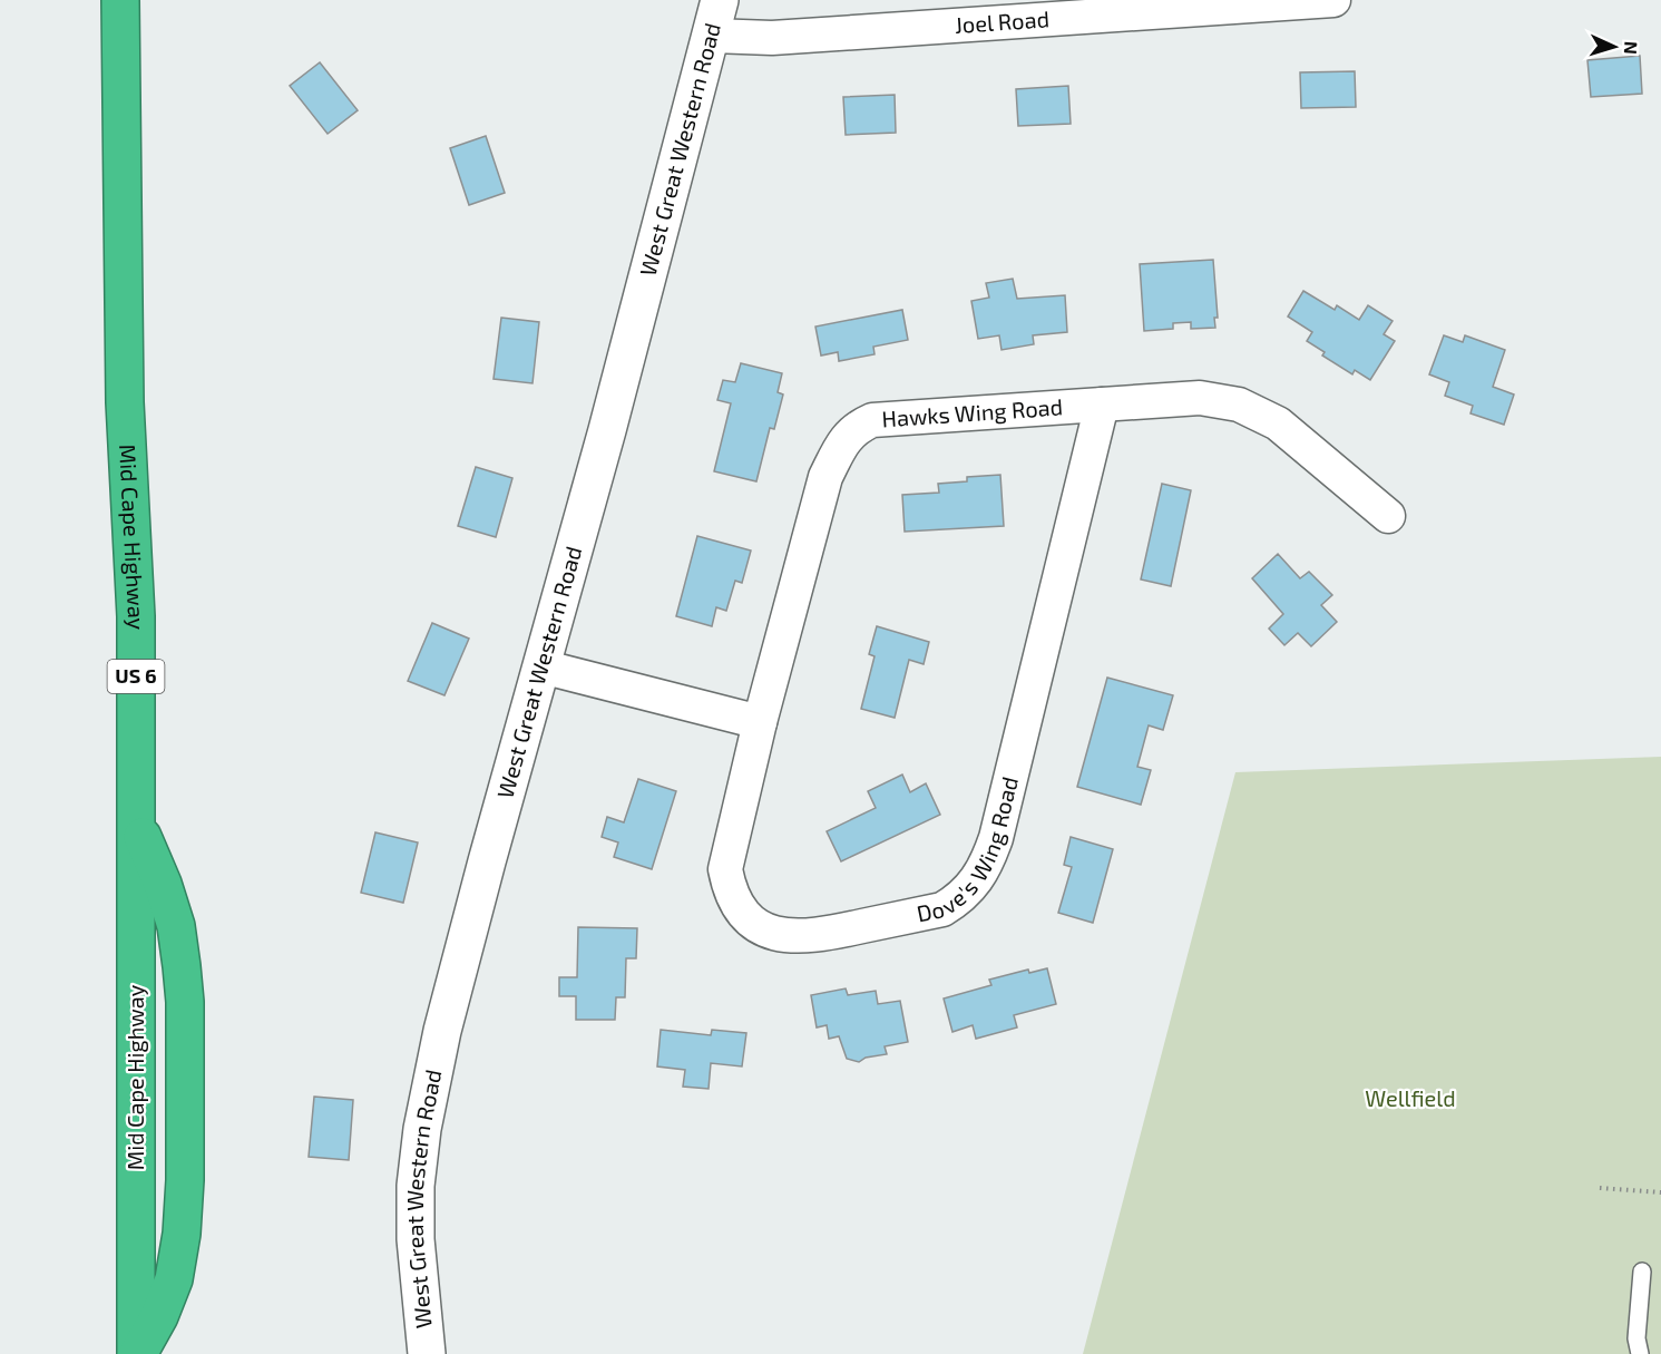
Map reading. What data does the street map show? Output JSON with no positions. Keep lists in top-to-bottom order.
{
  "streets": {
    "highway": ["Mid Cape Highway", "US 6"],
    "street": [
      "Joel Road",
      "West Great Western Road",
      "Hawks Wing Road",
      "Dove's Wing Road"
    ]
  },
  "crossings": [
    ["Joel Road", "West Great Western Road"],
    ["Hawks Wing Road", "Dove's Wing Road"]
  ],
  "parks": ["Wellfield"],
  "north": "right"
}
